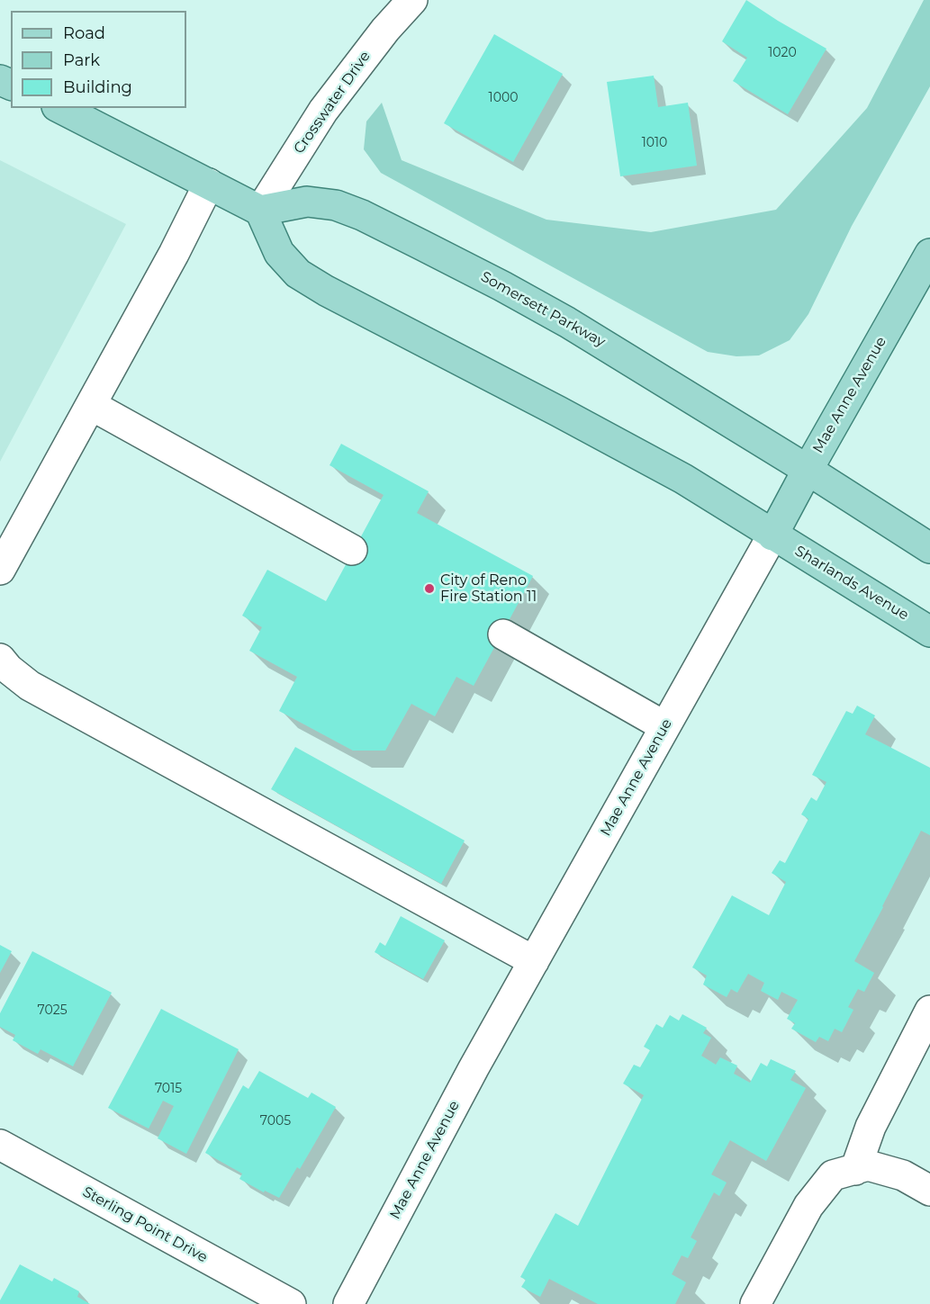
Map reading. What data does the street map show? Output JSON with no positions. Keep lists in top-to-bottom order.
{
  "streets": {
    "main road": ["Somersett Parkway", "Mae Anne Avenue", "Sharlands Avenue"],
    "street": ["Crosswater Drive", "Sterling Point Drive"]
  },
  "crossings": [
    ["Crosswater Drive", "Somersett Parkway"],
    ["Somersett Parkway", "Mae Anne Avenue"],
    ["Mae Anne Avenue", "Sharlands Avenue"]
  ],
  "places": ["City of Reno Fire Station 11"],
  "house_numbers": [
    "1020",
    "1000",
    "1010",
    "7025",
    "7015",
    "7005"
  ],
  "legend": ["Road", "Park", "Building"]
}
